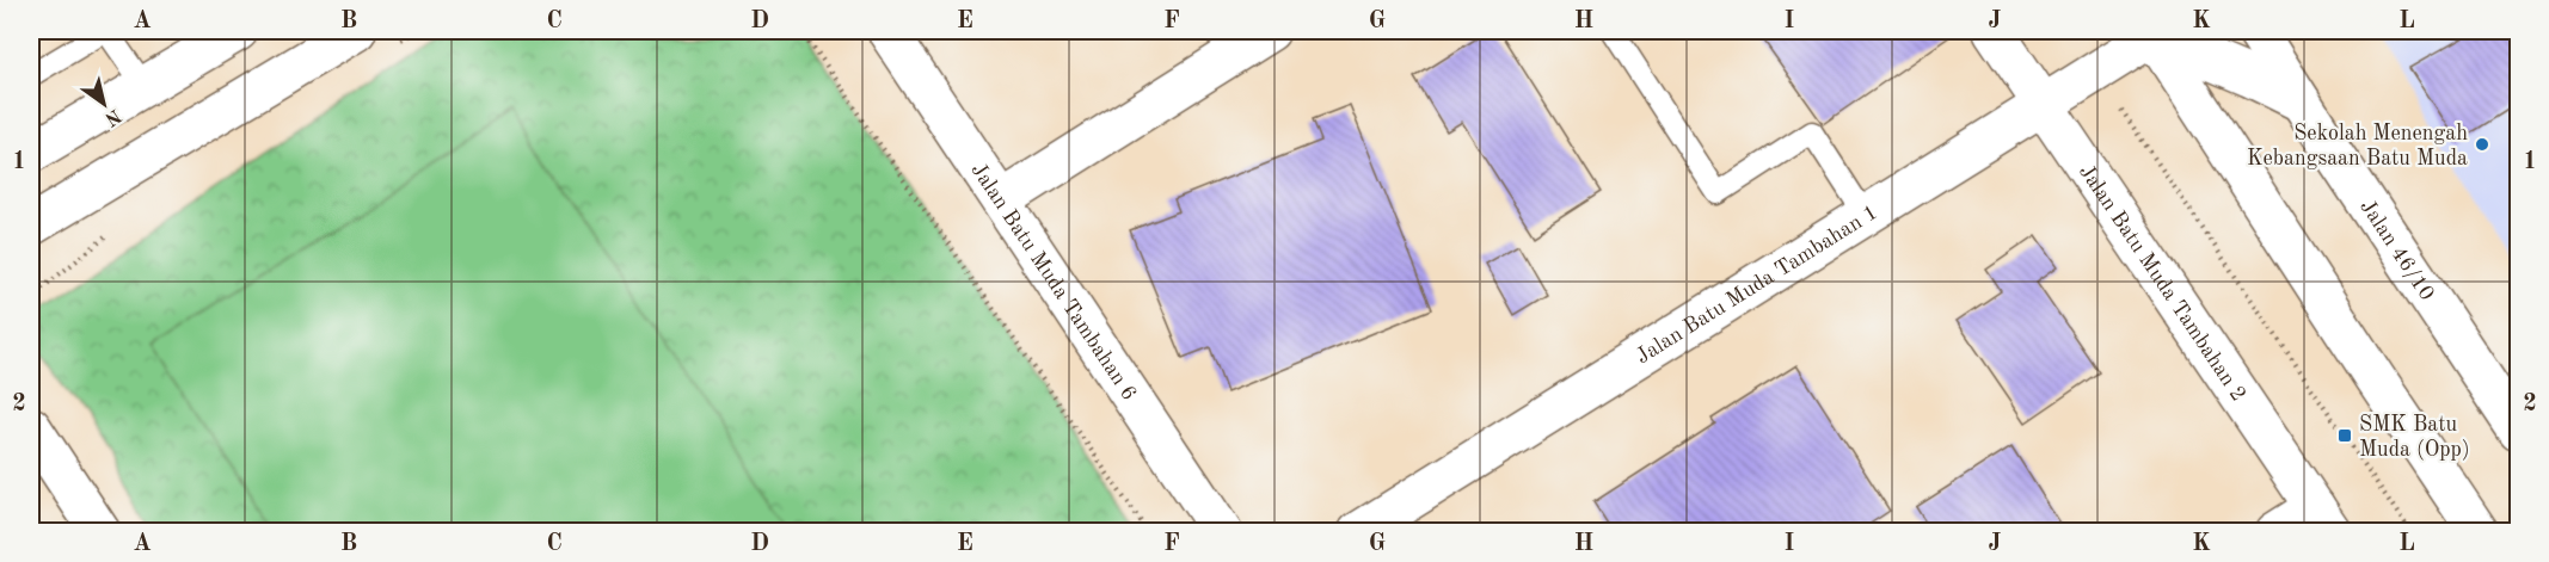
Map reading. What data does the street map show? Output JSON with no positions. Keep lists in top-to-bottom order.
{
  "streets": {
    "street": [
      "Jalan 46/10",
      "Jalan Batu Muda Tambahan 6",
      "Jalan Batu Muda Tambahan 2",
      "Jalan Batu Muda Tambahan 1"
    ]
  },
  "crossings": [
    ["Jalan Batu Muda Tambahan 2", "Jalan Batu Muda Tambahan 1"]
  ],
  "places": {
    "other": ["Sekolah Menengah Kebangsaan Batu Muda"],
    "transit": ["SMK Batu Muda (Opp)"]
  },
  "north": "bottom right",
  "grid": {
    "columns": [
      "A",
      "B",
      "C",
      "D",
      "E",
      "F",
      "G",
      "H",
      "I",
      "J",
      "K",
      "L"
    ],
    "rows": ["1", "2"]
  }
}
